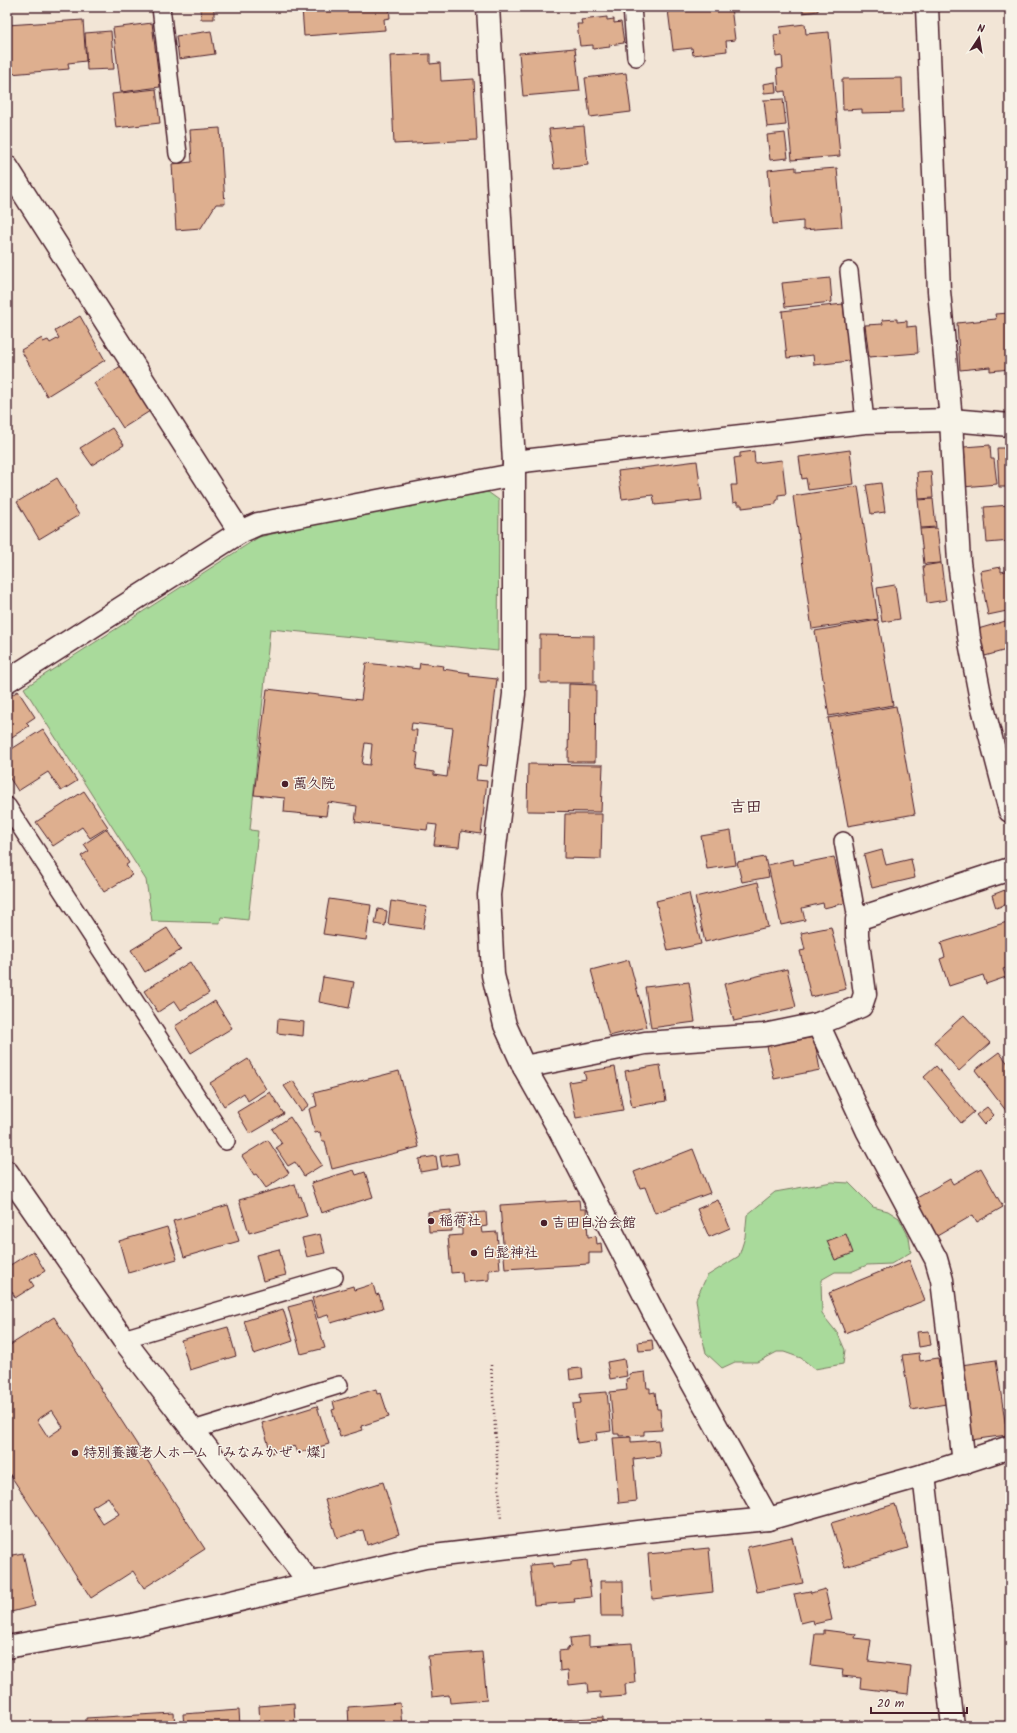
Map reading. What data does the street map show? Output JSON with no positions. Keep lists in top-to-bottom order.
{
  "districts": ["吉田"],
  "places": [
    "萬久院",
    "稲荷社",
    "吉田自治会館",
    "白髭神社",
    "特別養護老人ホーム「みなみかぜ・燦」"
  ],
  "scale_bar": "20 m",
  "north": "top"
}
